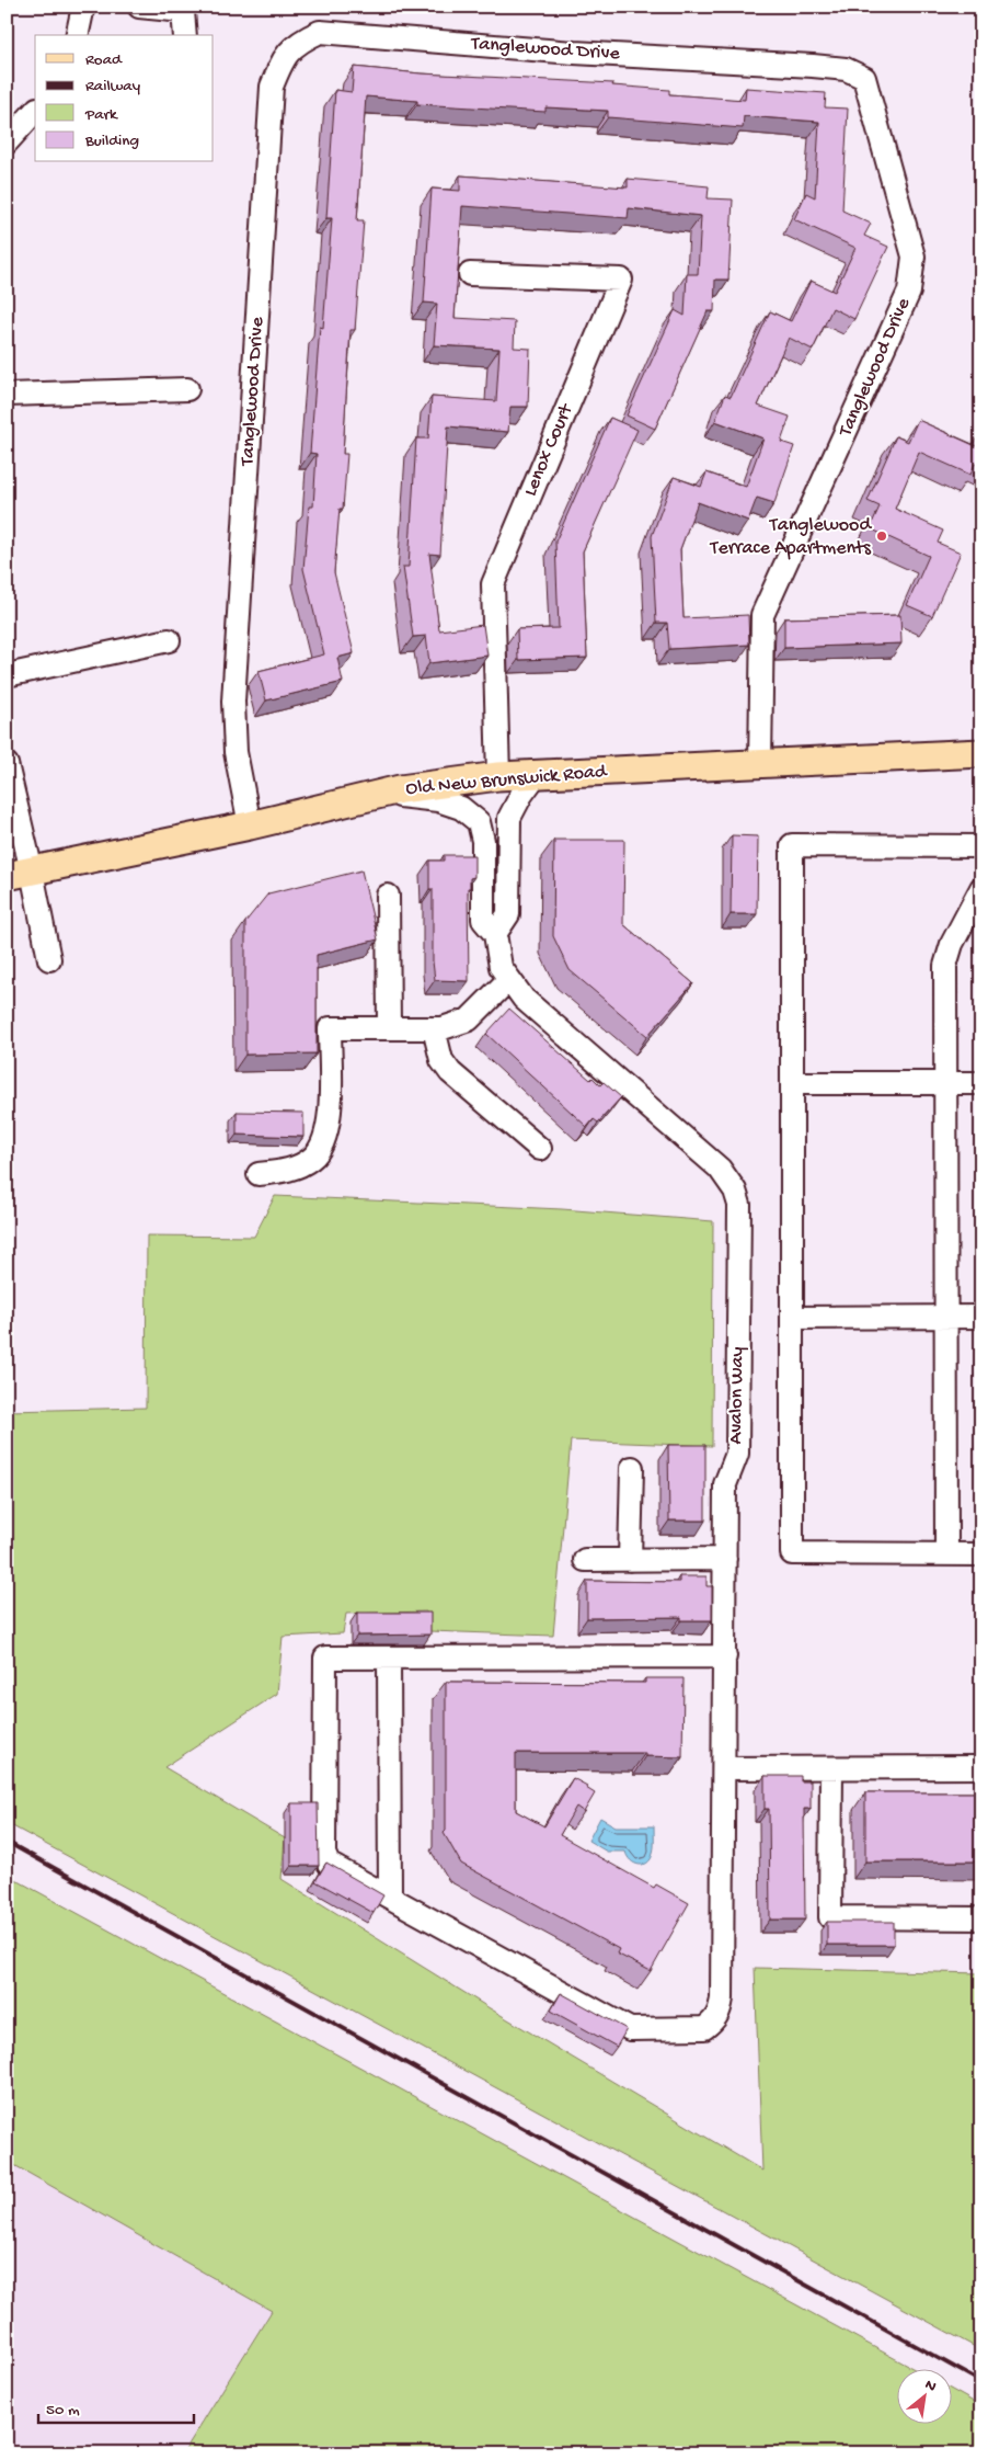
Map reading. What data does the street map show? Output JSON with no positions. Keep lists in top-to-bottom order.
{
  "streets": {
    "main road": ["Old New Brunswick Road"],
    "street": ["Tanglewood Drive", "Lenox Court", "Avalon Way"]
  },
  "crossings": [
    ["Tanglewood Drive", "Old New Brunswick Road"],
    ["Lenox Court", "Old New Brunswick Road"],
    ["Old New Brunswick Road", "Avalon Way"]
  ],
  "places": ["Tanglewood Terrace Apartments"],
  "legend": [
    "Road",
    "Railway",
    "Park",
    "Building"
  ],
  "scale_bar": "50 m",
  "north": "top right"
}
